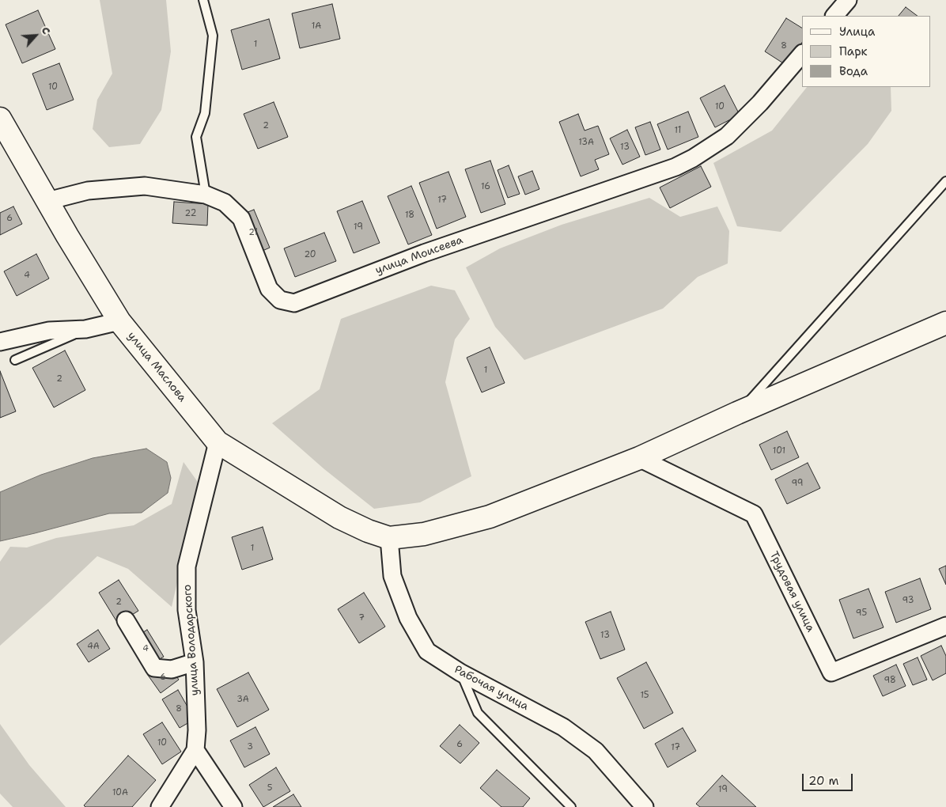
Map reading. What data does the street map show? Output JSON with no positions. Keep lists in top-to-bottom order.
{
  "streets": {
    "main road": ["улица Маслова"],
    "street": [
      "улица Моисеева",
      "Трудовая улица",
      "улица Володарского",
      "Рабочая улица"
    ]
  },
  "crossings": [
    ["улица Моисеева", "улица Маслова"],
    ["улица Маслова", "улица Володарского"],
    ["улица Маслова", "Рабочая улица"]
  ],
  "house_numbers": [
    "1А",
    "1",
    "8",
    "10",
    "10",
    "2",
    "11",
    "13А",
    "13",
    "16",
    "17",
    "22",
    "18",
    "6",
    "19",
    "21",
    "20",
    "4",
    "1",
    "2",
    "101",
    "99",
    "1",
    "93",
    "2",
    "95",
    "7",
    "13",
    "4А",
    "4",
    "6",
    "98",
    "15",
    "3А",
    "8",
    "10",
    "6",
    "3",
    "17",
    "5",
    "19",
    "10А"
  ],
  "legend": ["Улица", "Парк", "Вода"],
  "scale_bar": "20 m",
  "north": "top right"
}
